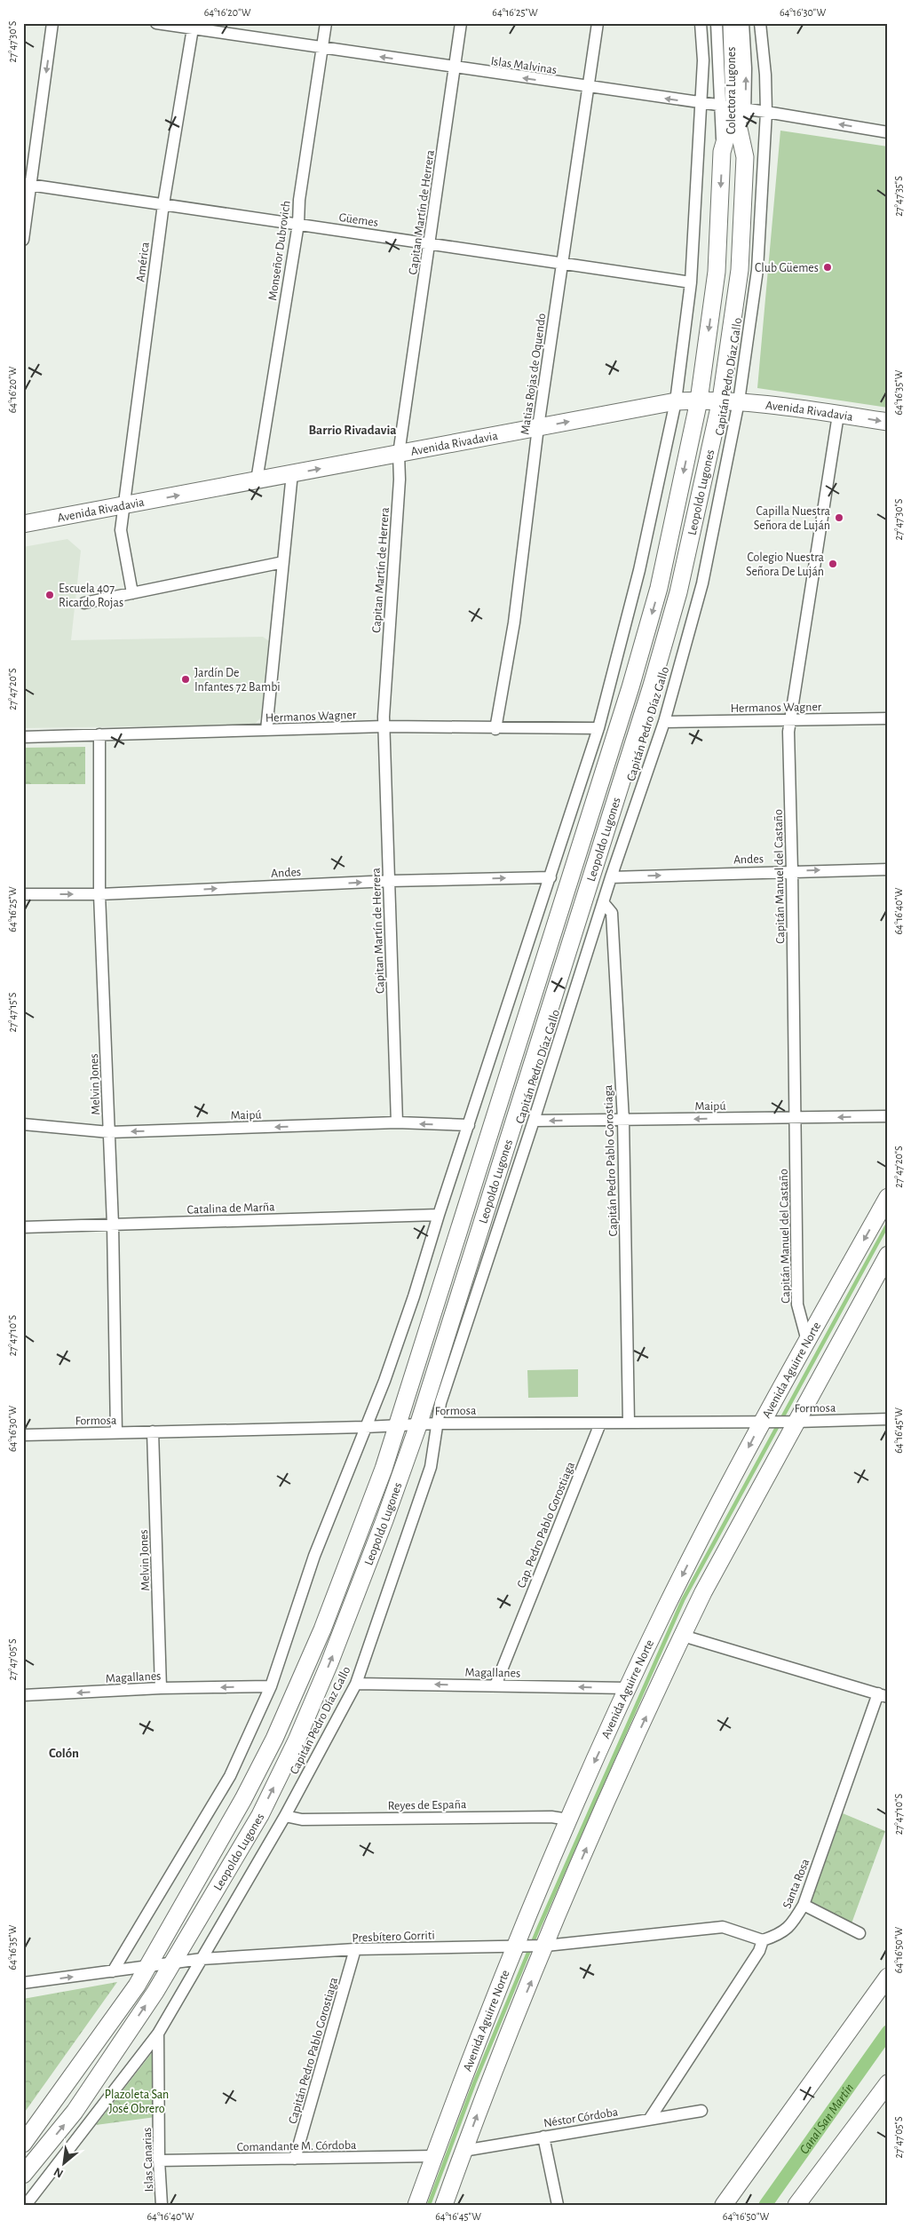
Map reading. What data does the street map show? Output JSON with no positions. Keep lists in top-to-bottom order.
{
  "streets": {
    "main road": ["Avenida Rivadavia", "Leopoldo Lugones", "Avenida Aguirre Norte"],
    "street": [
      "Islas Malvinas",
      "Colectora Lugones",
      "Capitan Martín de Herrera",
      "Güemes",
      "Monseñor Dubrovich",
      "América",
      "Matias Rojas de Oquendo",
      "Capitán Pedro Díaz Gallo",
      "Hermanos Wagner",
      "Andes",
      "Capitán Manuel del Castaño",
      "Melvin Jones",
      "Maipú",
      "Capitán Pedro Pablo Gorostiaga",
      "Catalina de Marña",
      "Formosa",
      "Cap. Pedro Pablo Gorostiaga",
      "Magallanes",
      "Reyes de España",
      "Santa Rosa",
      "Presbítero Gorriti",
      "Néstor Córdoba",
      "Comandante M. Córdoba",
      "Islas Canarias"
    ]
  },
  "crossings": [
    ["Islas Malvinas", "Colectora Lugones"],
    ["Islas Malvinas", "Capitan Martín de Herrera"],
    ["Islas Malvinas", "Monseñor Dubrovich"],
    ["Islas Malvinas", "América"],
    ["Islas Malvinas", "Matias Rojas de Oquendo"],
    ["Islas Malvinas", "Capitán Pedro Díaz Gallo"],
    ["Islas Malvinas", "Leopoldo Lugones"],
    ["Colectora Lugones", "Leopoldo Lugones"],
    ["Capitan Martín de Herrera", "Güemes"],
    ["Capitan Martín de Herrera", "Avenida Rivadavia"],
    ["Capitan Martín de Herrera", "Hermanos Wagner"],
    ["Capitan Martín de Herrera", "Andes"],
    ["Capitan Martín de Herrera", "Maipú"],
    ["Güemes", "Monseñor Dubrovich"],
    ["Güemes", "América"],
    ["Güemes", "Matias Rojas de Oquendo"],
    ["Monseñor Dubrovich", "Avenida Rivadavia"],
    ["América", "Avenida Rivadavia"],
    ["Matias Rojas de Oquendo", "Avenida Rivadavia"],
    ["Matias Rojas de Oquendo", "Hermanos Wagner"],
    ["Capitán Pedro Díaz Gallo", "Avenida Rivadavia"],
    ["Capitán Pedro Díaz Gallo", "Hermanos Wagner"],
    ["Capitán Pedro Díaz Gallo", "Andes"],
    ["Capitán Pedro Díaz Gallo", "Maipú"],
    ["Capitán Pedro Díaz Gallo", "Capitán Pedro Pablo Gorostiaga"],
    ["Capitán Pedro Díaz Gallo", "Formosa"],
    ["Capitán Pedro Díaz Gallo", "Magallanes"],
    ["Capitán Pedro Díaz Gallo", "Reyes de España"],
    ["Capitán Pedro Díaz Gallo", "Presbítero Gorriti"],
    ["Capitán Pedro Díaz Gallo", "Islas Canarias"],
    ["Avenida Rivadavia", "Leopoldo Lugones"],
    ["Avenida Rivadavia", "Capitán Manuel del Castaño"],
    ["Leopoldo Lugones", "Formosa"],
    ["Leopoldo Lugones", "Presbítero Gorriti"],
    ["Hermanos Wagner", "Capitán Manuel del Castaño"],
    ["Hermanos Wagner", "Melvin Jones"],
    ["Andes", "Capitán Manuel del Castaño"],
    ["Andes", "Melvin Jones"],
    ["Capitán Manuel del Castaño", "Maipú"],
    ["Capitán Manuel del Castaño", "Avenida Aguirre Norte"],
    ["Melvin Jones", "Maipú"],
    ["Melvin Jones", "Catalina de Marña"],
    ["Melvin Jones", "Formosa"],
    ["Melvin Jones", "Magallanes"],
    ["Maipú", "Capitán Pedro Pablo Gorostiaga"],
    ["Capitán Pedro Pablo Gorostiaga", "Formosa"],
    ["Capitán Pedro Pablo Gorostiaga", "Presbítero Gorriti"],
    ["Capitán Pedro Pablo Gorostiaga", "Comandante M. Córdoba"],
    ["Avenida Aguirre Norte", "Formosa"],
    ["Avenida Aguirre Norte", "Magallanes"],
    ["Avenida Aguirre Norte", "Reyes de España"],
    ["Avenida Aguirre Norte", "Presbítero Gorriti"],
    ["Avenida Aguirre Norte", "Comandante M. Córdoba"],
    ["Formosa", "Cap. Pedro Pablo Gorostiaga"],
    ["Cap. Pedro Pablo Gorostiaga", "Magallanes"],
    ["Santa Rosa", "Presbítero Gorriti"],
    ["Comandante M. Córdoba", "Islas Canarias"]
  ],
  "one_way": [
    "Islas Malvinas",
    "Avenida Rivadavia",
    "Andes",
    "Maipú",
    "Magallanes"
  ],
  "districts": ["Barrio Rivadavia", "Colón"],
  "water": ["Canal San Martín"],
  "parks": ["Plazoleta San José Obrero"],
  "places": [
    "Club Güemes",
    "Capilla Nuestra Señora de Luján",
    "Colegio Nuestra Señora De Luján",
    "Escuela 407 Ricardo Rojas",
    "Jardín De Infantes 72 Bambi"
  ],
  "north": "bottom left",
  "coordinates": [
    "64°16'20\"W",
    "64°16'25\"W",
    "64°16'30\"W",
    "27°47'30\"S",
    "27°47'35\"S",
    "64°16'35\"W",
    "27°47'20\"S",
    "64°16'40\"W",
    "27°47'15\"S",
    "27°47'10\"S",
    "64°16'45\"W",
    "27°47'05\"S",
    "64°16'50\"W"
  ]
}
